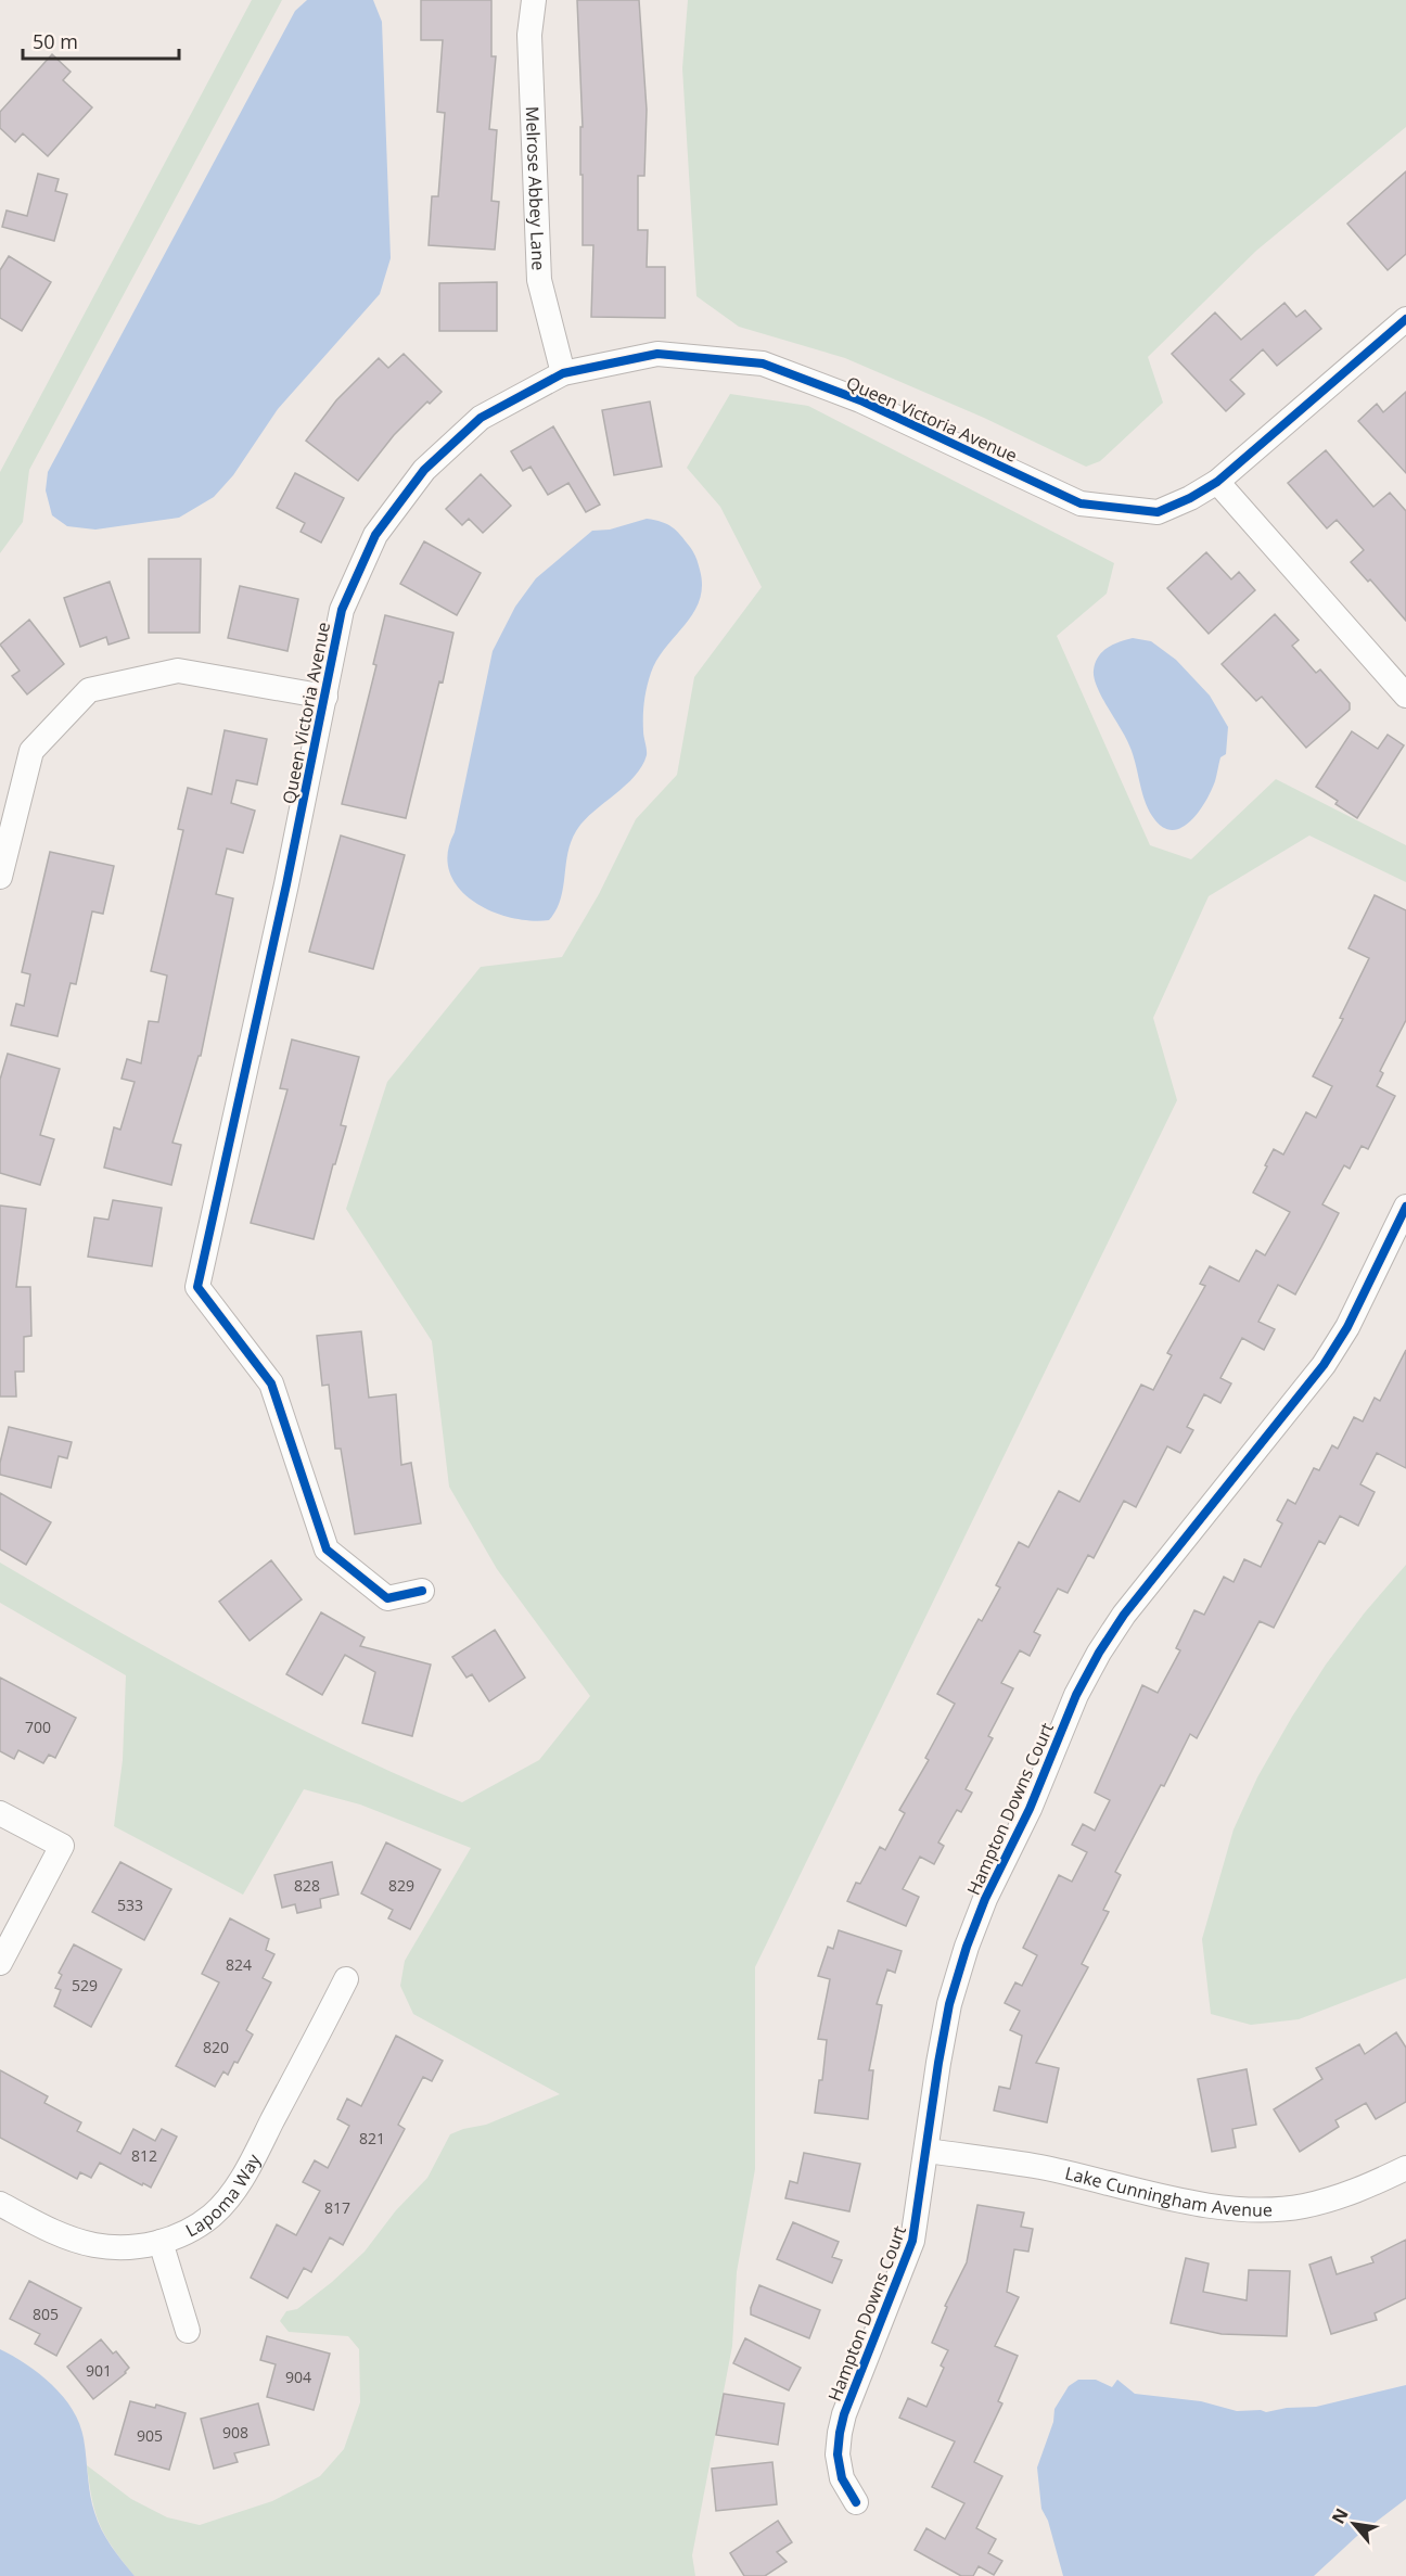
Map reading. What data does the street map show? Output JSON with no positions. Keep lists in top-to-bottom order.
{
  "streets": {
    "street": [
      "Melrose Abbey Lane",
      "Queen Victoria Avenue",
      "Hampton Downs Court",
      "Lake Cunningham Avenue",
      "Lapoma Way"
    ]
  },
  "crossings": [
    ["Melrose Abbey Lane", "Queen Victoria Avenue"],
    ["Hampton Downs Court", "Lake Cunningham Avenue"]
  ],
  "house_numbers": [
    "700",
    "828",
    "829",
    "533",
    "824",
    "529",
    "820",
    "821",
    "812",
    "817",
    "805",
    "901",
    "904",
    "908",
    "905"
  ],
  "scale_bar": "50 m",
  "north": "top left"
}
